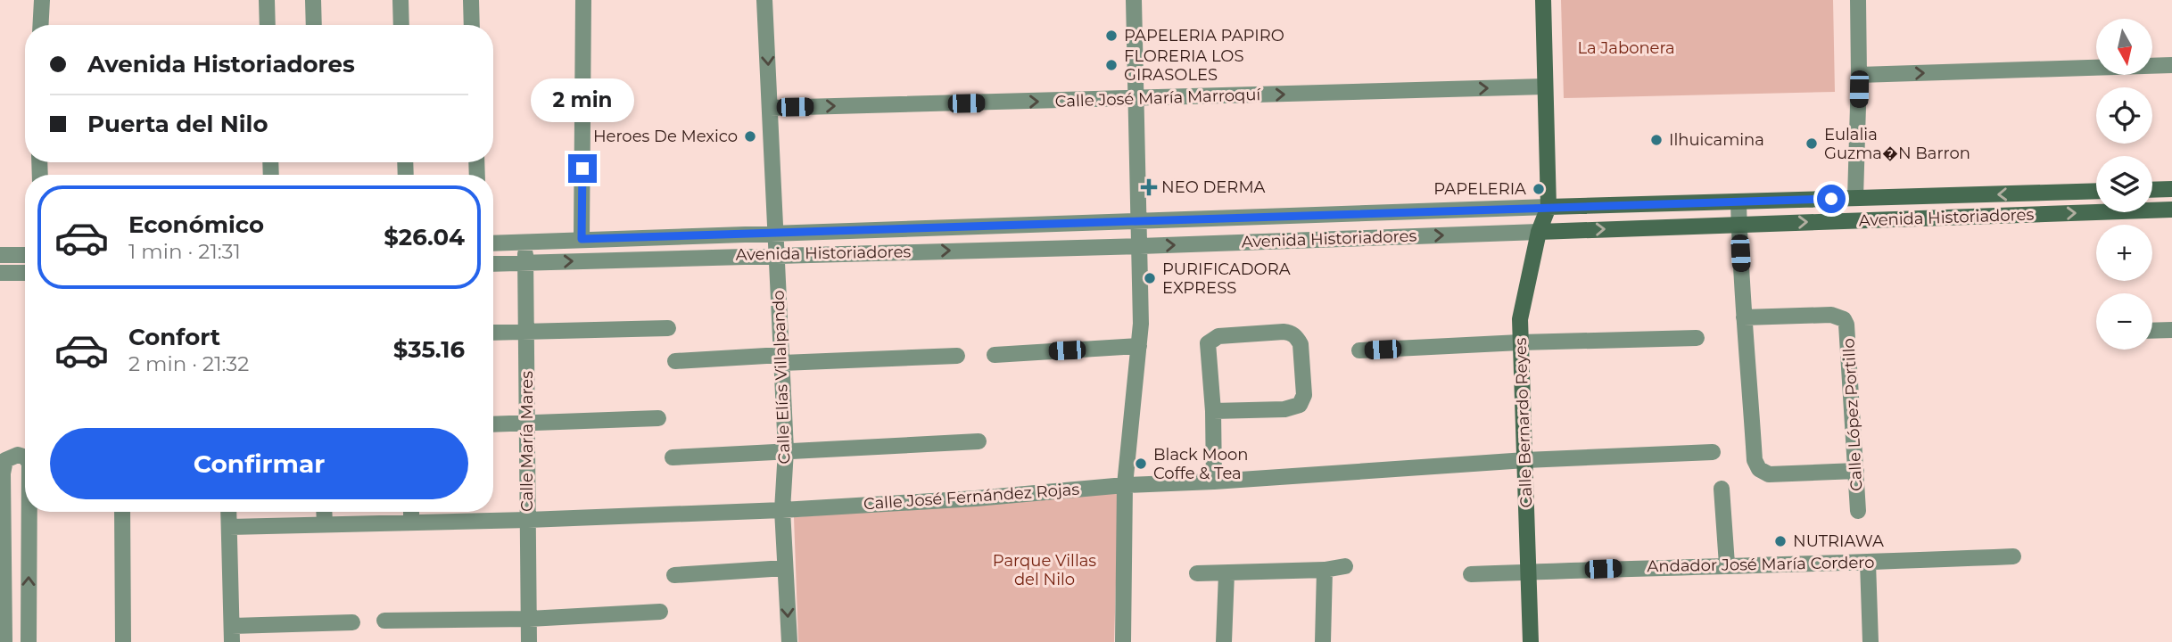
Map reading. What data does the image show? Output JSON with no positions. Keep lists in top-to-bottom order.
{
  "streets": {
    "street": [
      "Calle José María Marroquí",
      "Avenida Historiadores",
      "Calle Elías Villalpando",
      "Calle López Portillo",
      "Calle Bernardo Reyes",
      "Calle María Mares",
      "Calle José Fernández Rojas",
      "Andador José María Cordero"
    ]
  },
  "crossings": [
    ["Calle José María Marroquí", "Calle Elías Villalpando"],
    ["Avenida Historiadores", "Calle Elías Villalpando"],
    ["Avenida Historiadores", "Calle Bernardo Reyes"],
    ["Avenida Historiadores", "Calle María Mares"],
    ["Calle Elías Villalpando", "Calle José Fernández Rojas"],
    ["Calle Bernardo Reyes", "Calle José Fernández Rojas"],
    ["Calle Bernardo Reyes", "Andador José María Cordero"],
    ["Calle María Mares", "Calle José Fernández Rojas"]
  ],
  "one_way": ["Calle José María Marroquí"],
  "parks": ["La Jabonera", "Parque Villas del Nilo"],
  "places": {
    "other": [
      "PAPELERIA PAPIRO",
      "FLORERIA LOS GIRASOLES",
      "Heroes De Mexico",
      "Ilhuicamina",
      "Eulalia Guzma�N Barron",
      "PAPELERIA",
      "PURIFICADORA EXPRESS",
      "Black Moon Coffe & Tea",
      "NUTRIAWA"
    ],
    "health": ["NEO DERMA"]
  },
  "north": "bottom",
  "page": {
    "map_buttons": ["+", "−"],
    "banner": ["Avenida Historiadores", "Puerta del Nilo"],
    "bubble": "2 min",
    "list": [
      {
        "name": "Económico",
        "note": "1 min · 21:31",
        "value": "$26.04"
      },
      {
        "name": "Confort",
        "note": "2 min · 21:32",
        "value": "$35.16"
      }
    ],
    "buttons": "Confirmar"
  }
}
